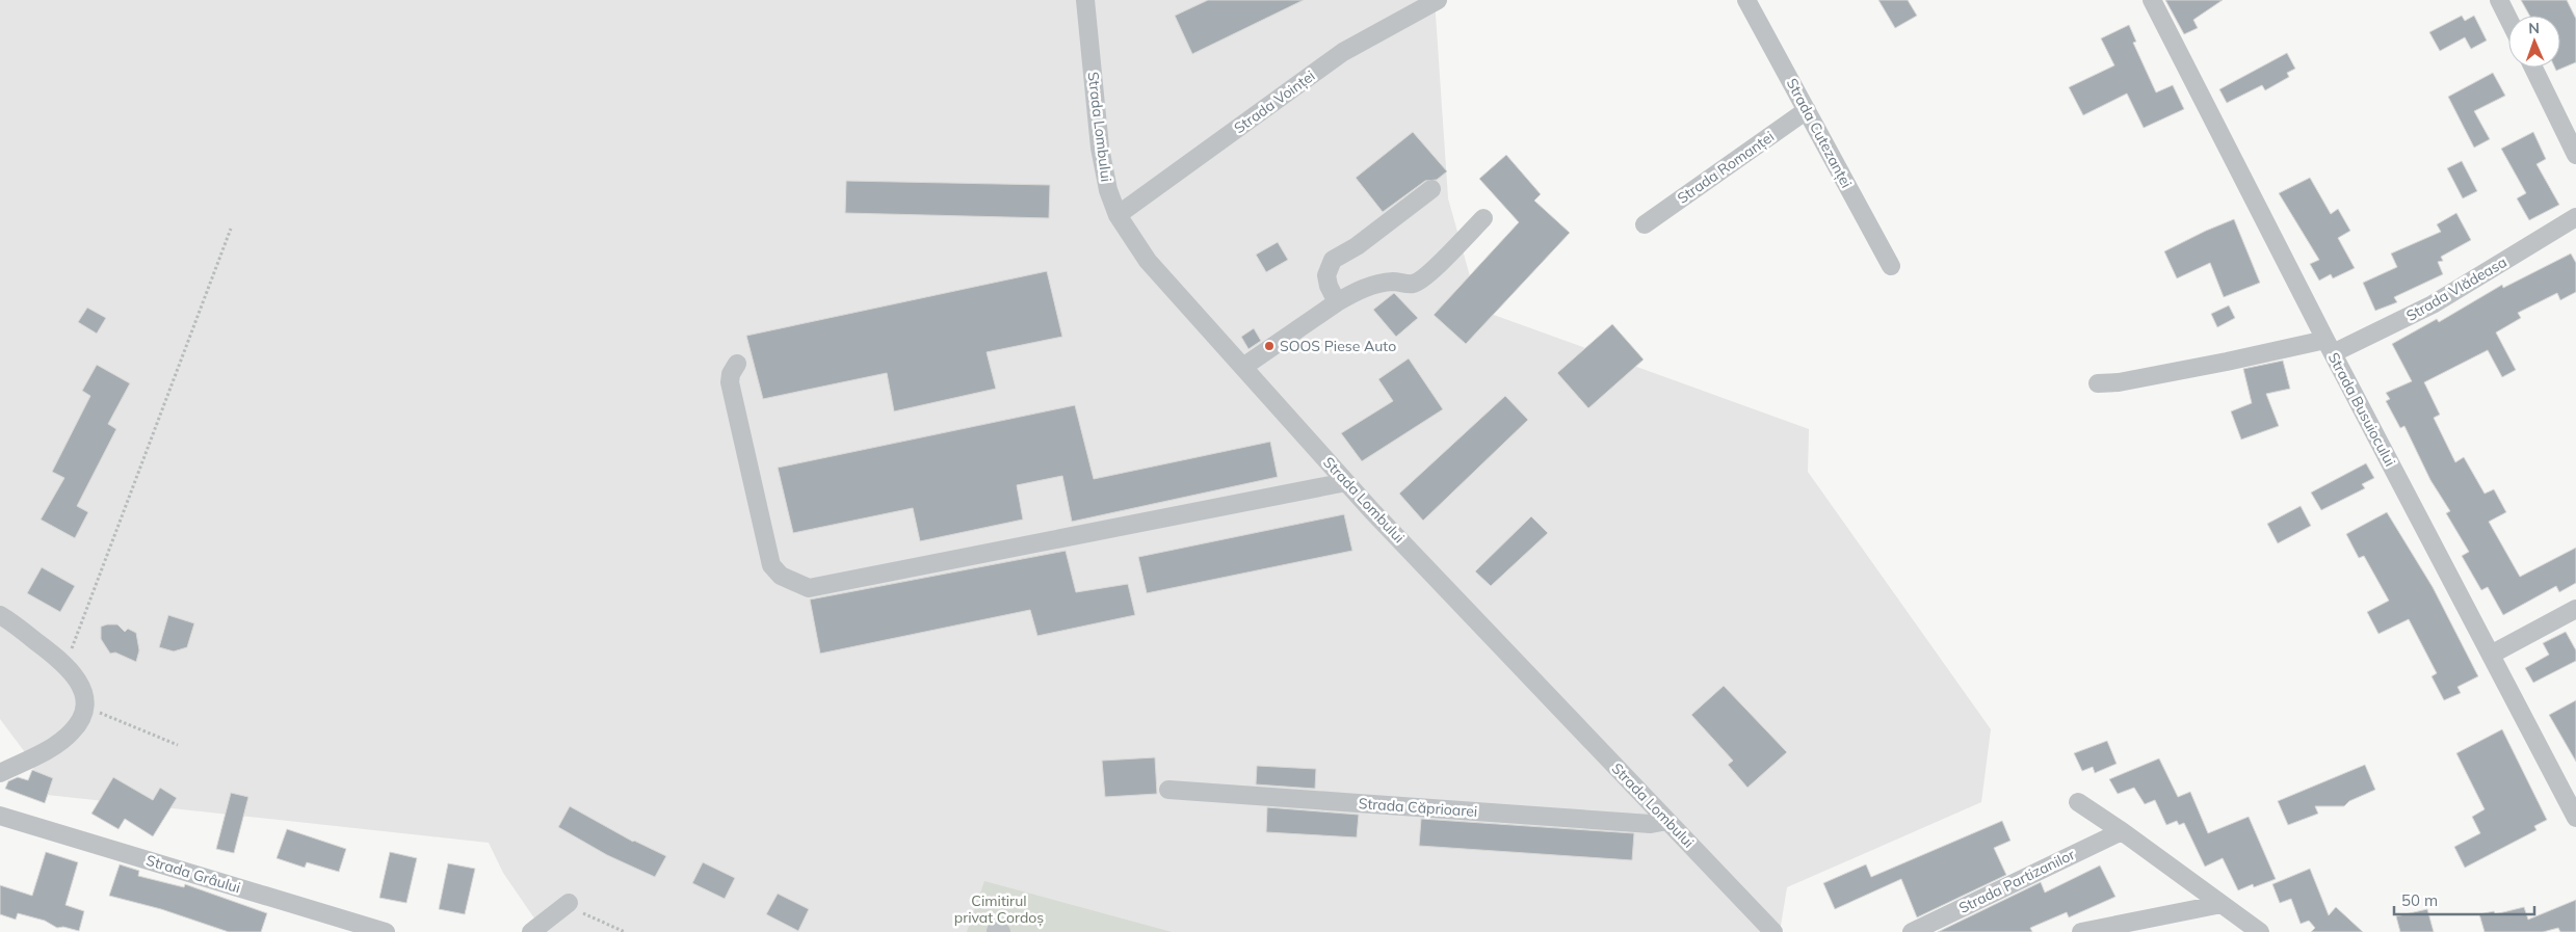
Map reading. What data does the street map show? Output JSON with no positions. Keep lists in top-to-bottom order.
{
  "streets": {
    "street": [
      "Strada Voinței",
      "Strada Lombului",
      "Strada Cutezanței",
      "Strada Romanței",
      "Strada Vlădeasa",
      "Strada Busuiocului",
      "Strada Căprioarei",
      "Strada Grâului",
      "Strada Partizanilor"
    ]
  },
  "crossings": [
    ["Strada Voinței", "Strada Lombului"],
    ["Strada Lombului", "Strada Căprioarei"],
    ["Strada Cutezanței", "Strada Romanței"],
    ["Strada Vlădeasa", "Strada Busuiocului"]
  ],
  "parks": ["Cimitirul privat Cordoș"],
  "places": ["SOOS Piese Auto"],
  "scale_bar": "50 m",
  "north": "top"
}
